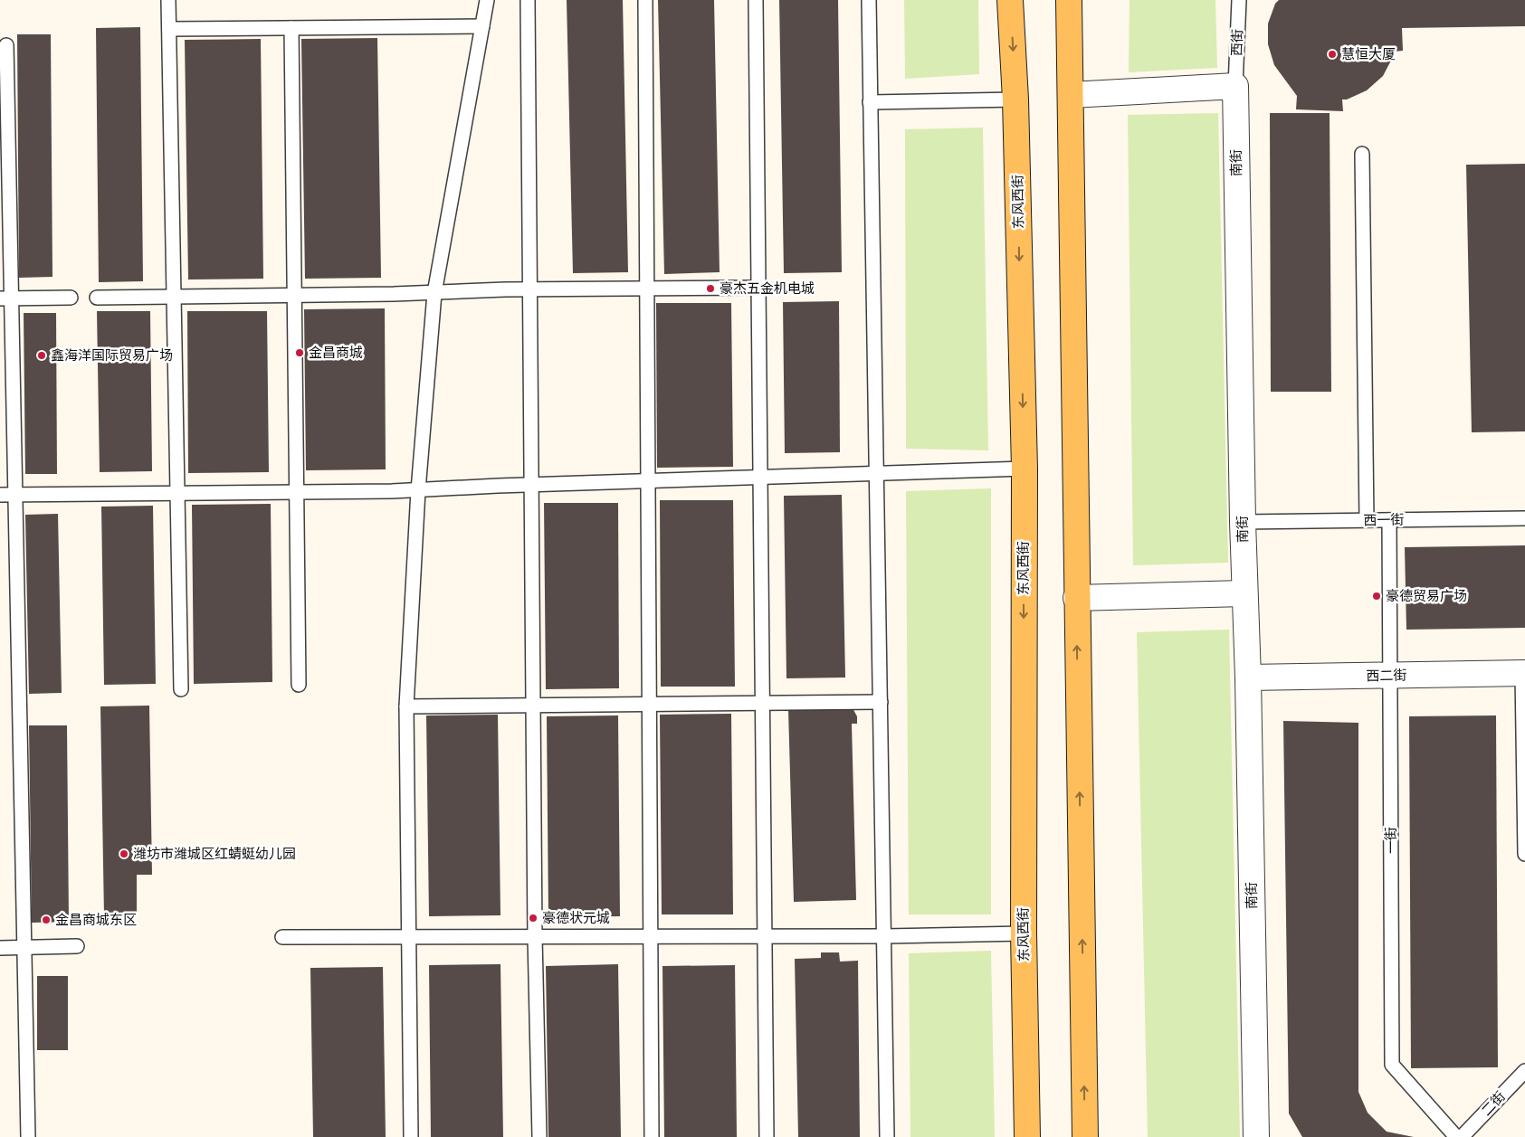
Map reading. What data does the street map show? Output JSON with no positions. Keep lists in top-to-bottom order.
{
  "streets": {
    "main road": ["东风西街"],
    "street": ["南街", "西二街"],
    "lane": [
      "西街",
      "西一街",
      "一街",
      "二街"
    ]
  },
  "crossings": [
    ["西街", "南街"],
    ["南街", "西一街"],
    ["南街", "西二街"],
    ["西一街", "一街"],
    ["西二街", "一街"]
  ],
  "places": [
    "慧恒大厦",
    "豪杰五金机电城",
    "金昌商城",
    "鑫海洋国际贸易广场",
    "豪德贸易广场",
    "潍坊市潍城区红蜻蜓幼儿园",
    "豪德状元城",
    "金昌商城东区"
  ]
}
